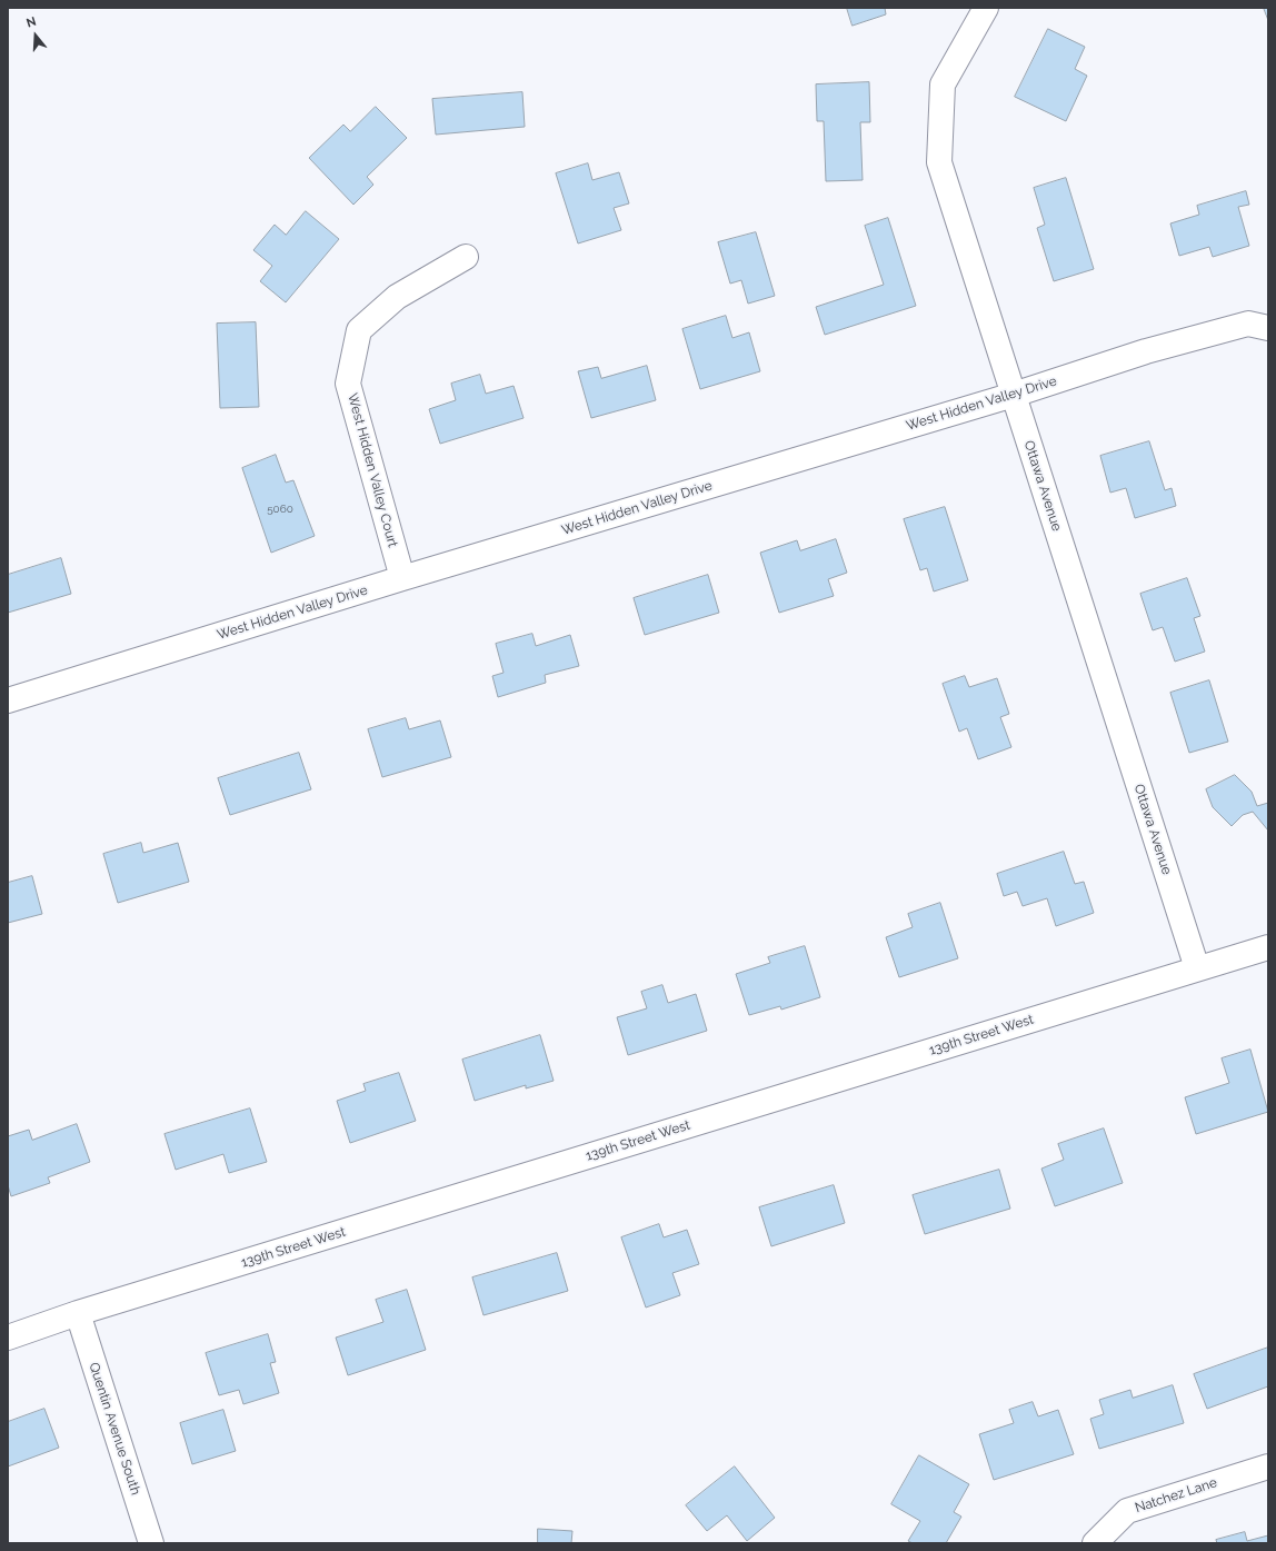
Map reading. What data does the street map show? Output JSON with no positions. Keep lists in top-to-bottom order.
{
  "streets": {
    "street": [
      "West Hidden Valley Drive",
      "West Hidden Valley Court",
      "Ottawa Avenue",
      "139th Street West",
      "Quentin Avenue South",
      "Natchez Lane"
    ]
  },
  "crossings": [
    ["West Hidden Valley Drive", "West Hidden Valley Court"],
    ["West Hidden Valley Drive", "Ottawa Avenue"],
    ["Ottawa Avenue", "139th Street West"],
    ["139th Street West", "Quentin Avenue South"]
  ],
  "house_numbers": ["5060"],
  "north": "top"
}
